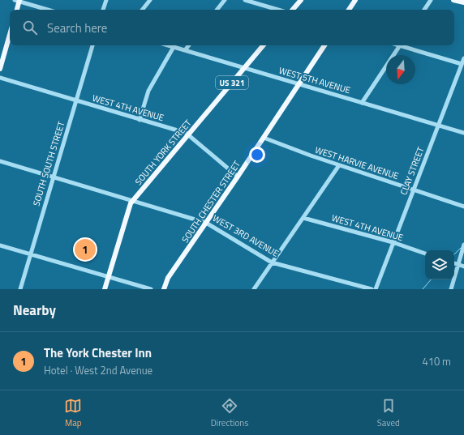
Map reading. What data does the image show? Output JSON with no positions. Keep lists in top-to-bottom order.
{
  "streets": {
    "main road": ["US 321", "SOUTH YORK STREET", "SOUTH CHESTER STREET"],
    "street": [
      "WEST 5TH AVENUE",
      "WEST 4TH AVENUE",
      "WEST HARVIE AVENUE",
      "SOUTH SOUTH STREET",
      "CLAY STREET",
      "WEST 3RD AVENUE"
    ]
  },
  "crossings": [
    ["WEST 5TH AVENUE", "SOUTH YORK STREET"],
    ["WEST 5TH AVENUE", "CLAY STREET"],
    ["WEST 5TH AVENUE", "SOUTH CHESTER STREET"],
    ["WEST 4TH AVENUE", "SOUTH YORK STREET"],
    ["WEST 4TH AVENUE", "SOUTH SOUTH STREET"],
    ["WEST 4TH AVENUE", "CLAY STREET"],
    ["WEST 4TH AVENUE", "SOUTH CHESTER STREET"],
    ["SOUTH YORK STREET", "WEST 3RD AVENUE"],
    ["WEST HARVIE AVENUE", "CLAY STREET"],
    ["WEST HARVIE AVENUE", "SOUTH CHESTER STREET"],
    ["SOUTH SOUTH STREET", "WEST 3RD AVENUE"],
    ["SOUTH CHESTER STREET", "WEST 3RD AVENUE"]
  ],
  "north": "bottom",
  "page": {
    "search": "Search here",
    "pins": "1",
    "heading": "Nearby",
    "list": [
      {
        "mark": "1",
        "name": "The York Chester Inn",
        "note": "Hotel · West 2nd Avenue",
        "value": "410 m"
      }
    ],
    "nav": ["Map", "Directions", "Saved"]
  }
}
